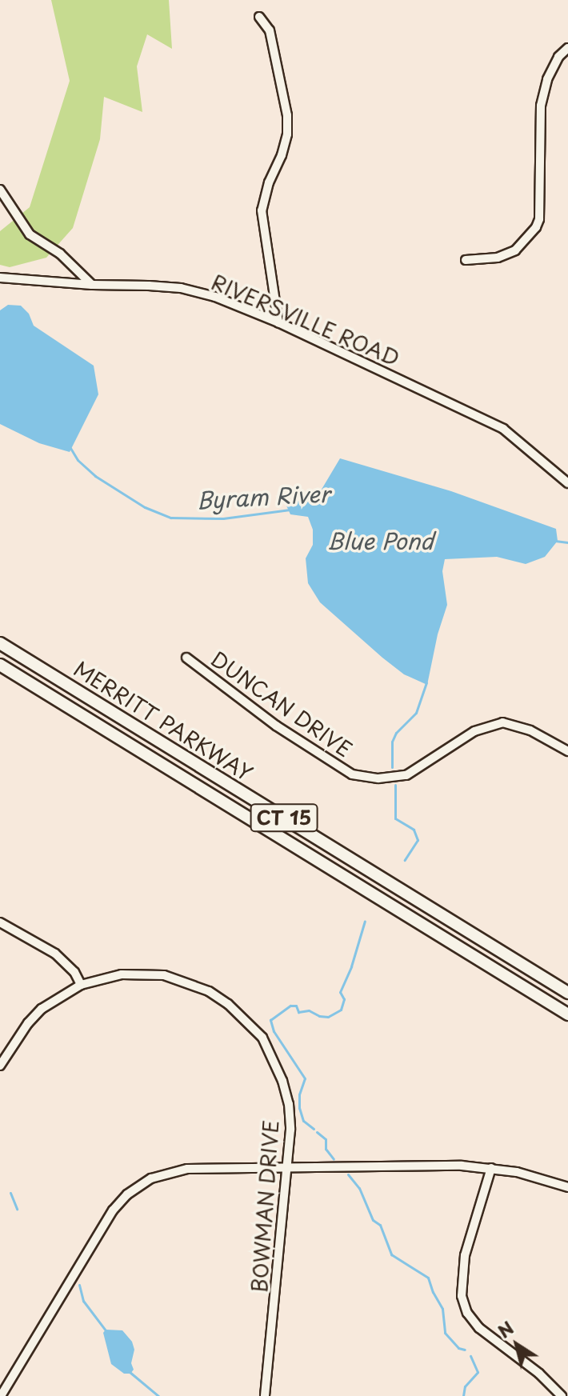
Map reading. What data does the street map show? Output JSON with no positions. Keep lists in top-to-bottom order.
{
  "streets": {
    "highway": ["MERRITT PARKWAY", "CT 15"],
    "street": ["RIVERSVILLE ROAD", "DUNCAN DRIVE", "BOWMAN DRIVE"]
  },
  "water": ["Byram River", "Blue Pond"],
  "north": "top left"
}
